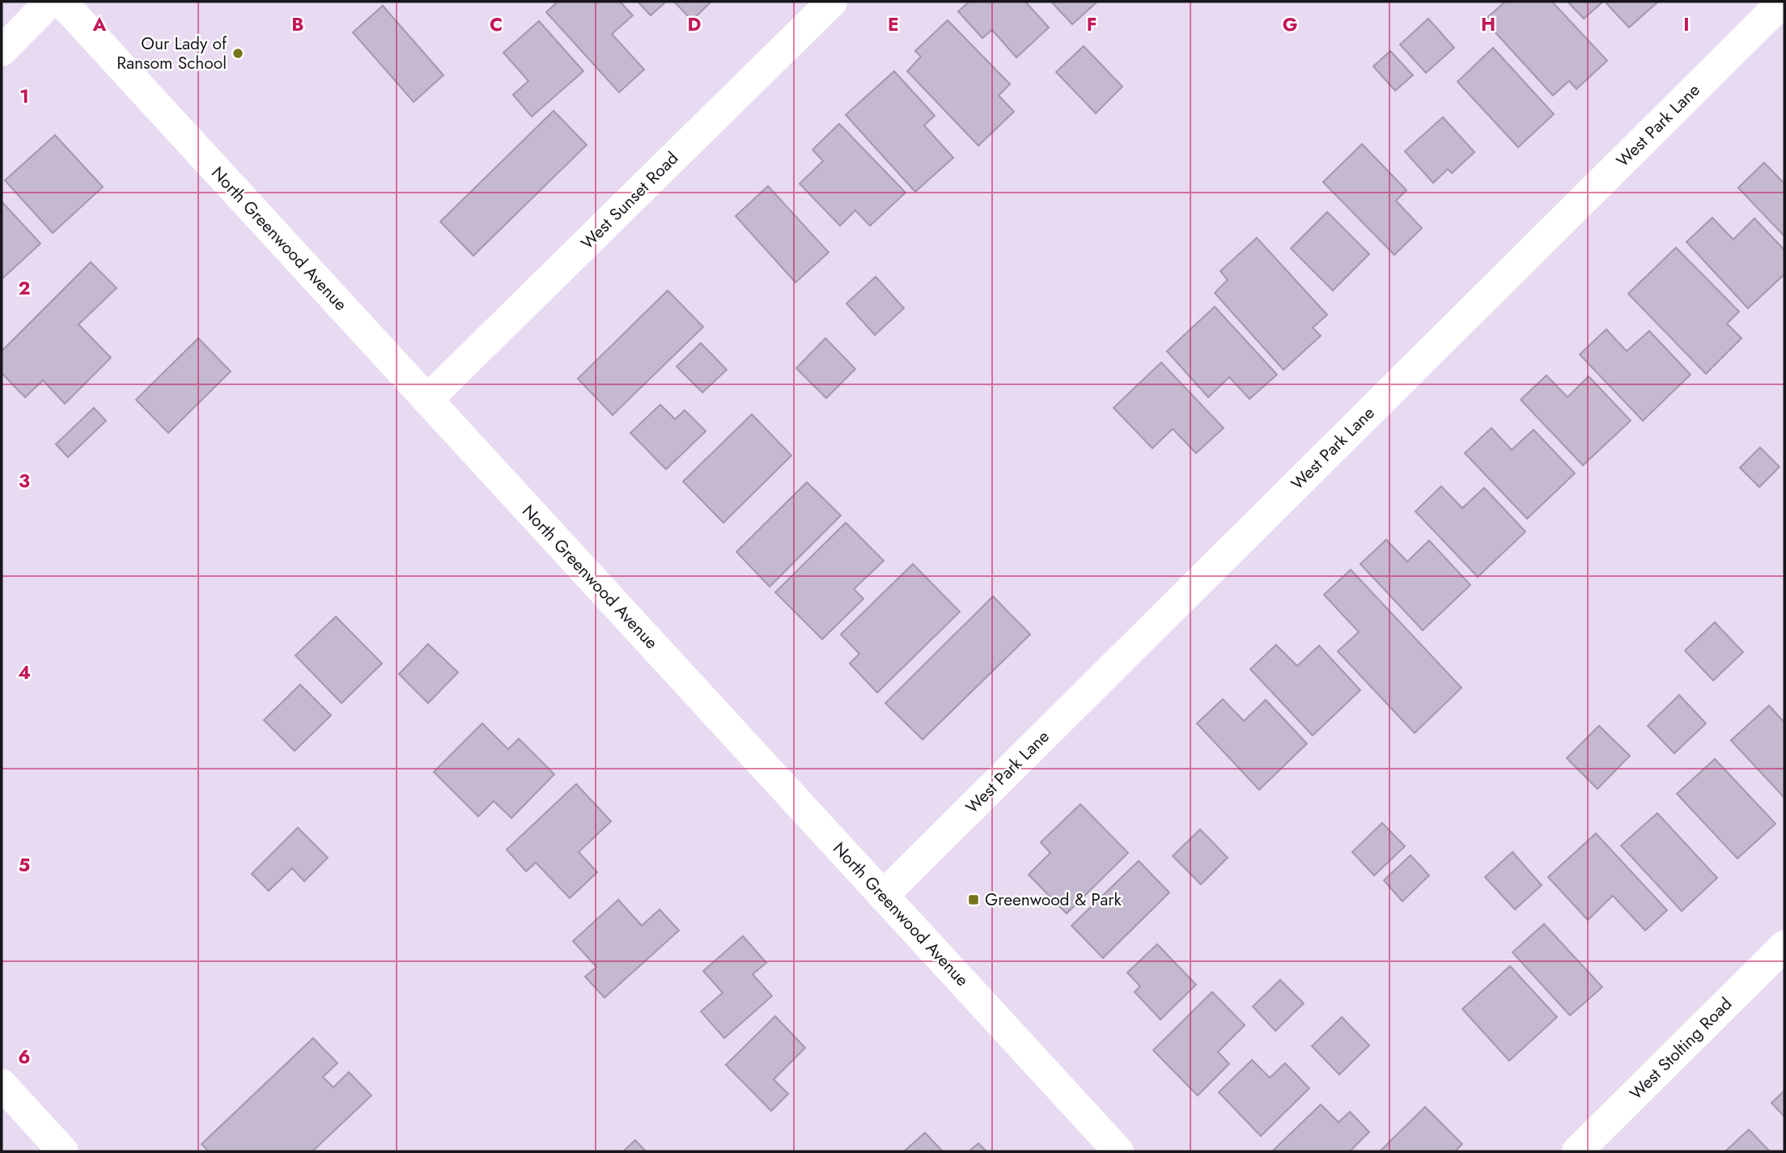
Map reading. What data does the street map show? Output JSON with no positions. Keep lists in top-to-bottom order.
{
  "streets": {
    "street": [
      "West Park Lane",
      "West Sunset Road",
      "North Greenwood Avenue",
      "West Stolting Road"
    ]
  },
  "crossings": [
    ["West Park Lane", "North Greenwood Avenue"],
    ["West Sunset Road", "North Greenwood Avenue"]
  ],
  "places": {
    "other": ["Our Lady of Ransom School"],
    "transit": ["Greenwood & Park"]
  },
  "grid": {
    "columns": [
      "A",
      "B",
      "C",
      "D",
      "E",
      "F",
      "G",
      "H",
      "I"
    ],
    "rows": [
      "1",
      "2",
      "3",
      "4",
      "5",
      "6"
    ]
  }
}
